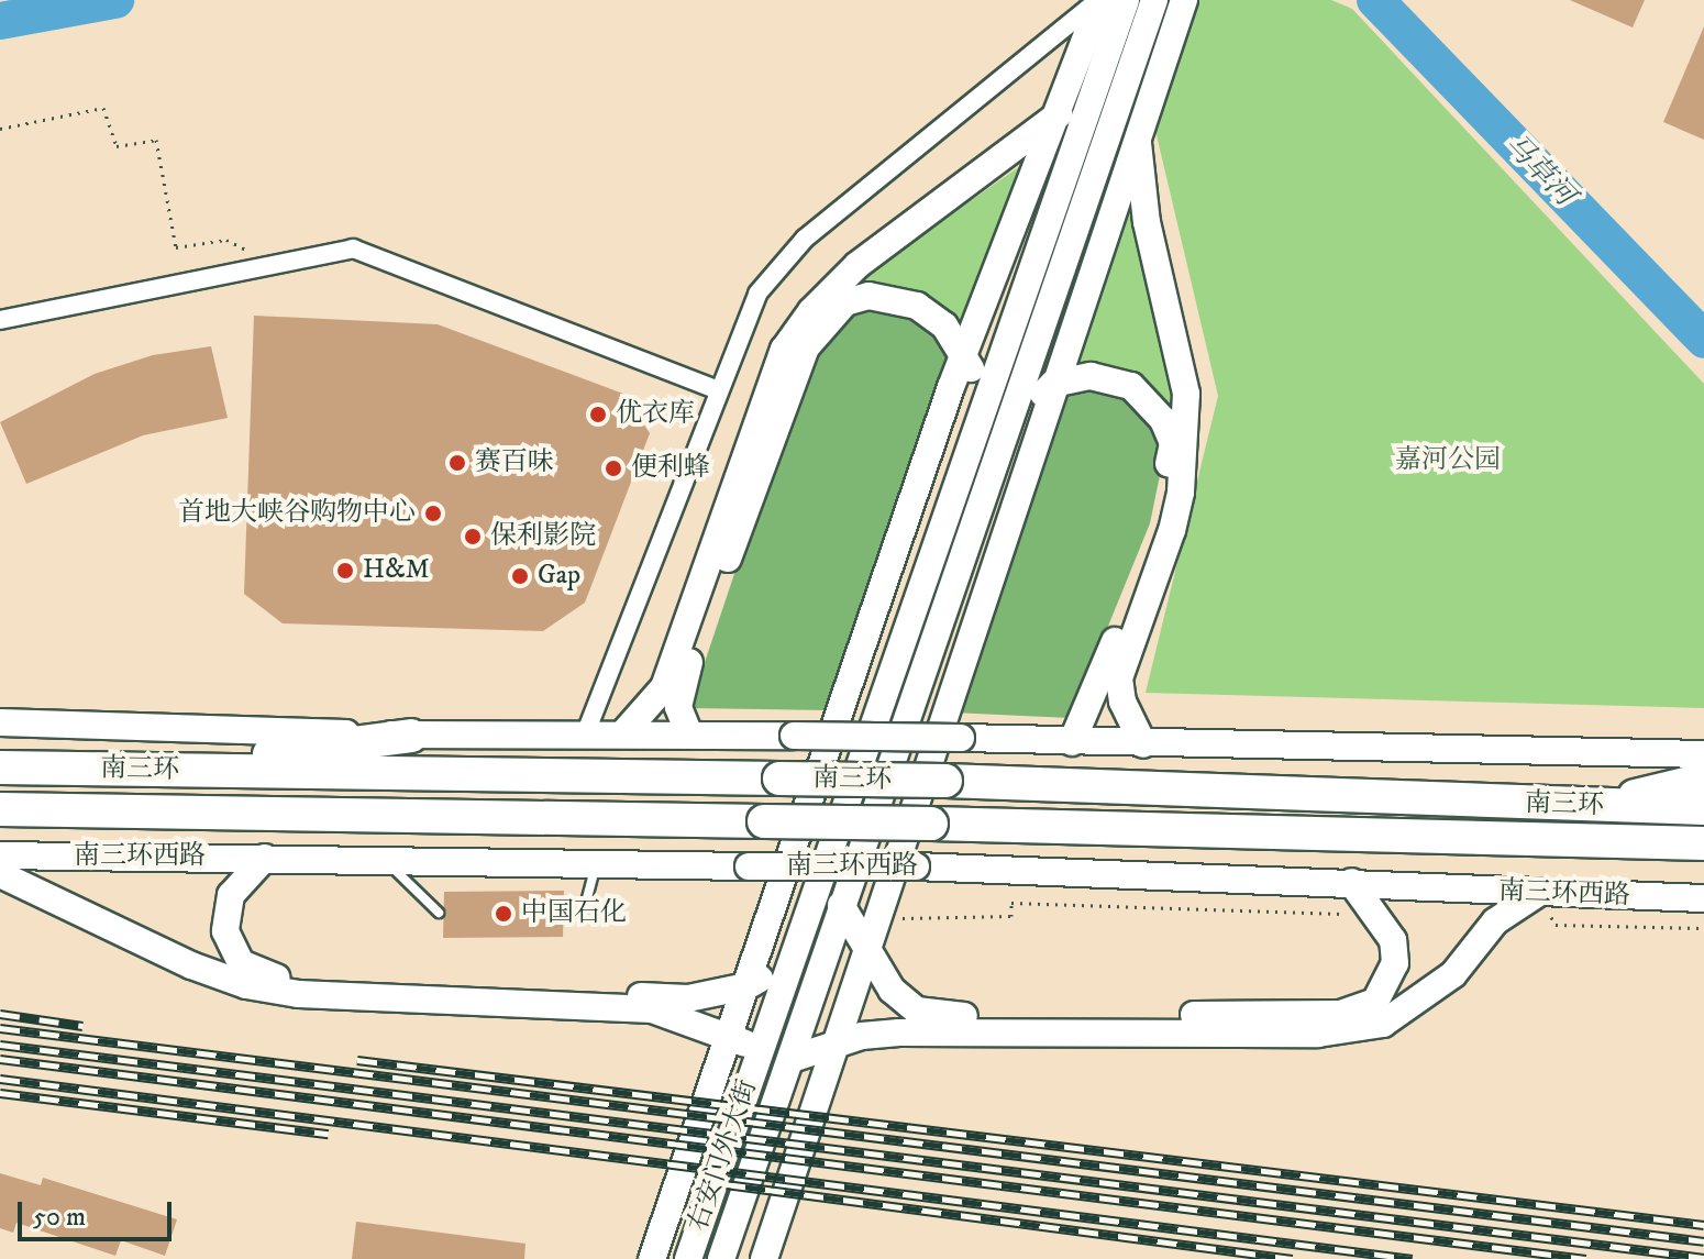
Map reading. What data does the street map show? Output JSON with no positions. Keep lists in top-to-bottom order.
{
  "streets": {
    "highway": ["南三环"],
    "main road": ["南三环西路", "右安门外大街"]
  },
  "water": ["马草河"],
  "parks": ["嘉河公园"],
  "places": [
    "优衣库",
    "赛百味",
    "便利蜂",
    "首地大峡谷购物中心",
    "保利影院",
    "H&M",
    "Gap",
    "中国石化"
  ],
  "scale_bar": "50 m"
}
